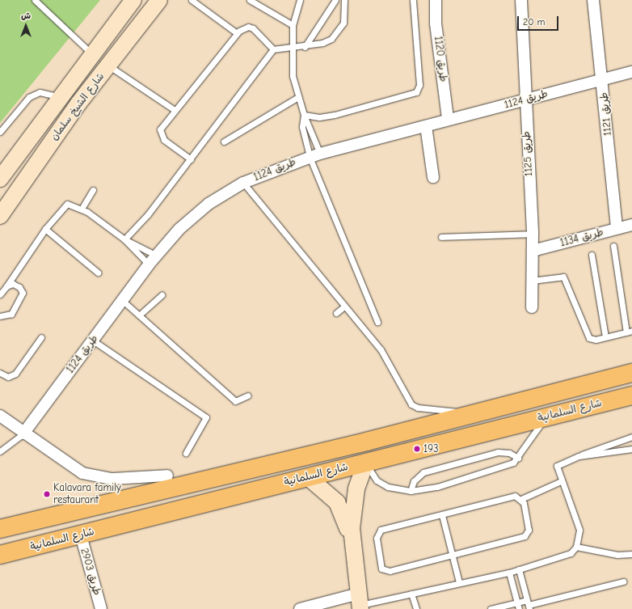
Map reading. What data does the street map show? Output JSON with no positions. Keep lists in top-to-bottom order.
{
  "streets": {
    "main road": ["شارع الشيخ سلمان", "شارع السلمانية"],
    "street": [
      "طريق 1120",
      "طريق 1124",
      "طريق 1121",
      "طريق 1125",
      "طريق 1134",
      "طريق 2903"
    ]
  },
  "crossings": [
    ["طريق 1120", "طريق 1124"],
    ["طريق 1124", "طريق 1121"],
    ["طريق 1124", "طريق 1125"],
    ["طريق 1121", "طريق 1134"],
    ["طريق 1125", "طريق 1134"],
    ["شارع السلمانية", "طريق 2903"]
  ],
  "places": ["193", "Kalavara family restaurant"],
  "scale_bar": "20 m",
  "north": "top"
}
